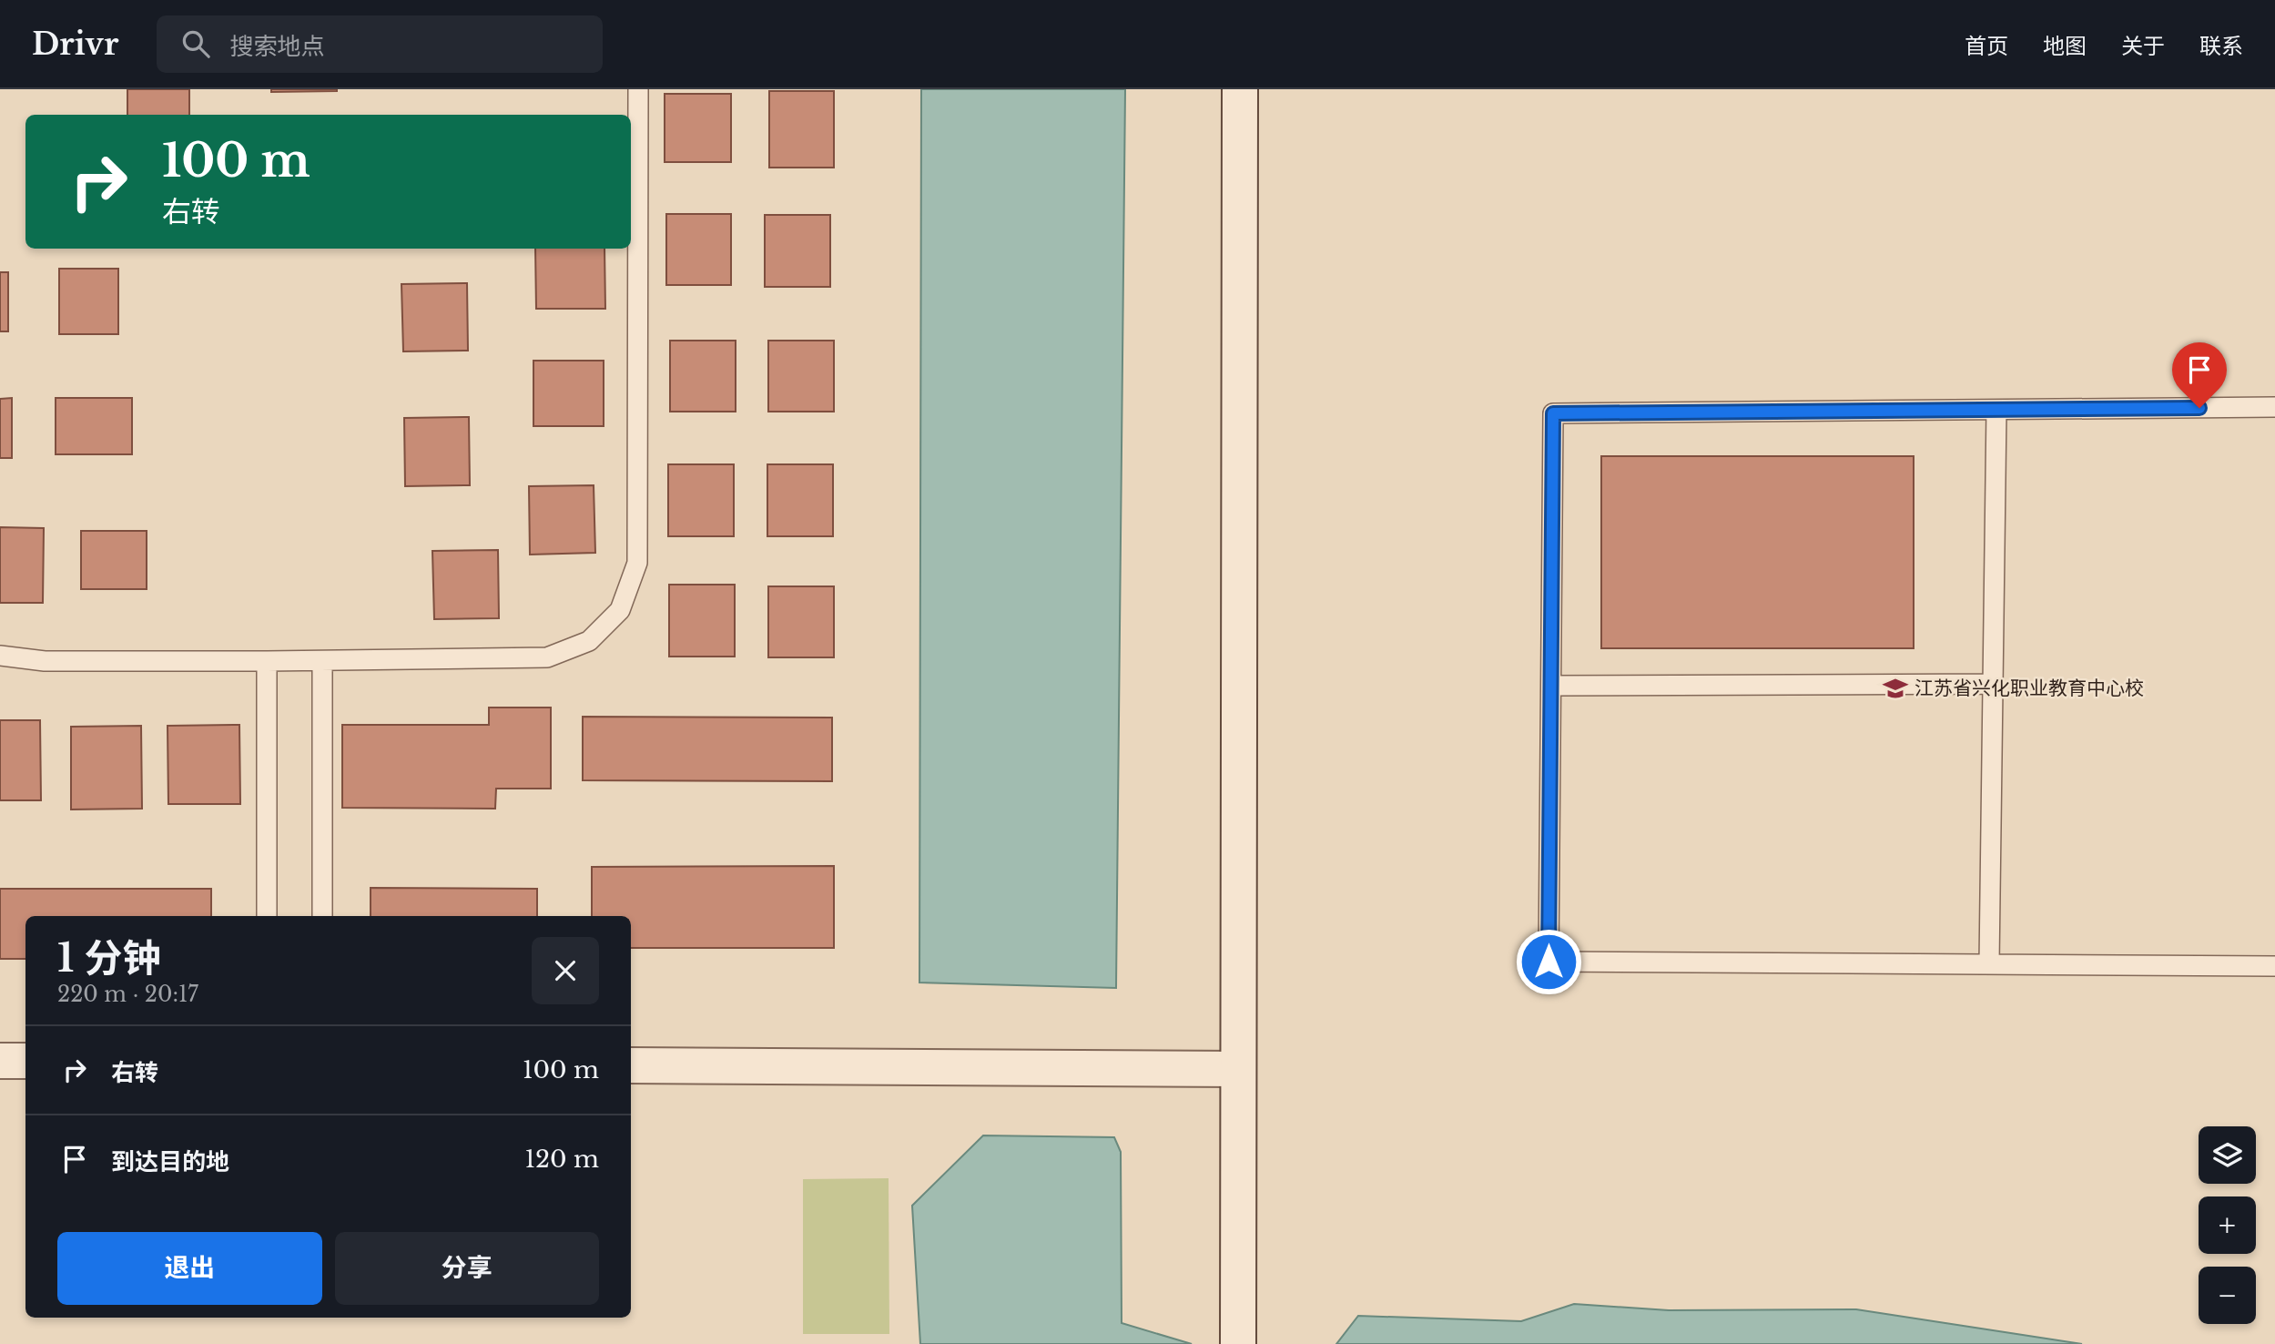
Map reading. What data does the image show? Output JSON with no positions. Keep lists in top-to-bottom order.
{
  "places": {
    "school or university": ["江苏省兴化职业教育中心校"]
  },
  "page": {
    "header": "Drivr",
    "search": "搜索地点",
    "nav": [
      "首页",
      "地图",
      "关于",
      "联系"
    ],
    "turn": ["100 m", "右转"],
    "heading": ["1 分钟", "220 m · 20:17"],
    "list": [
      {
        "name": "右转",
        "value": "100 m"
      },
      {
        "name": "到达目的地",
        "value": "120 m"
      }
    ],
    "map_buttons": ["+", "−"],
    "buttons": ["退出", "分享"]
  }
}
